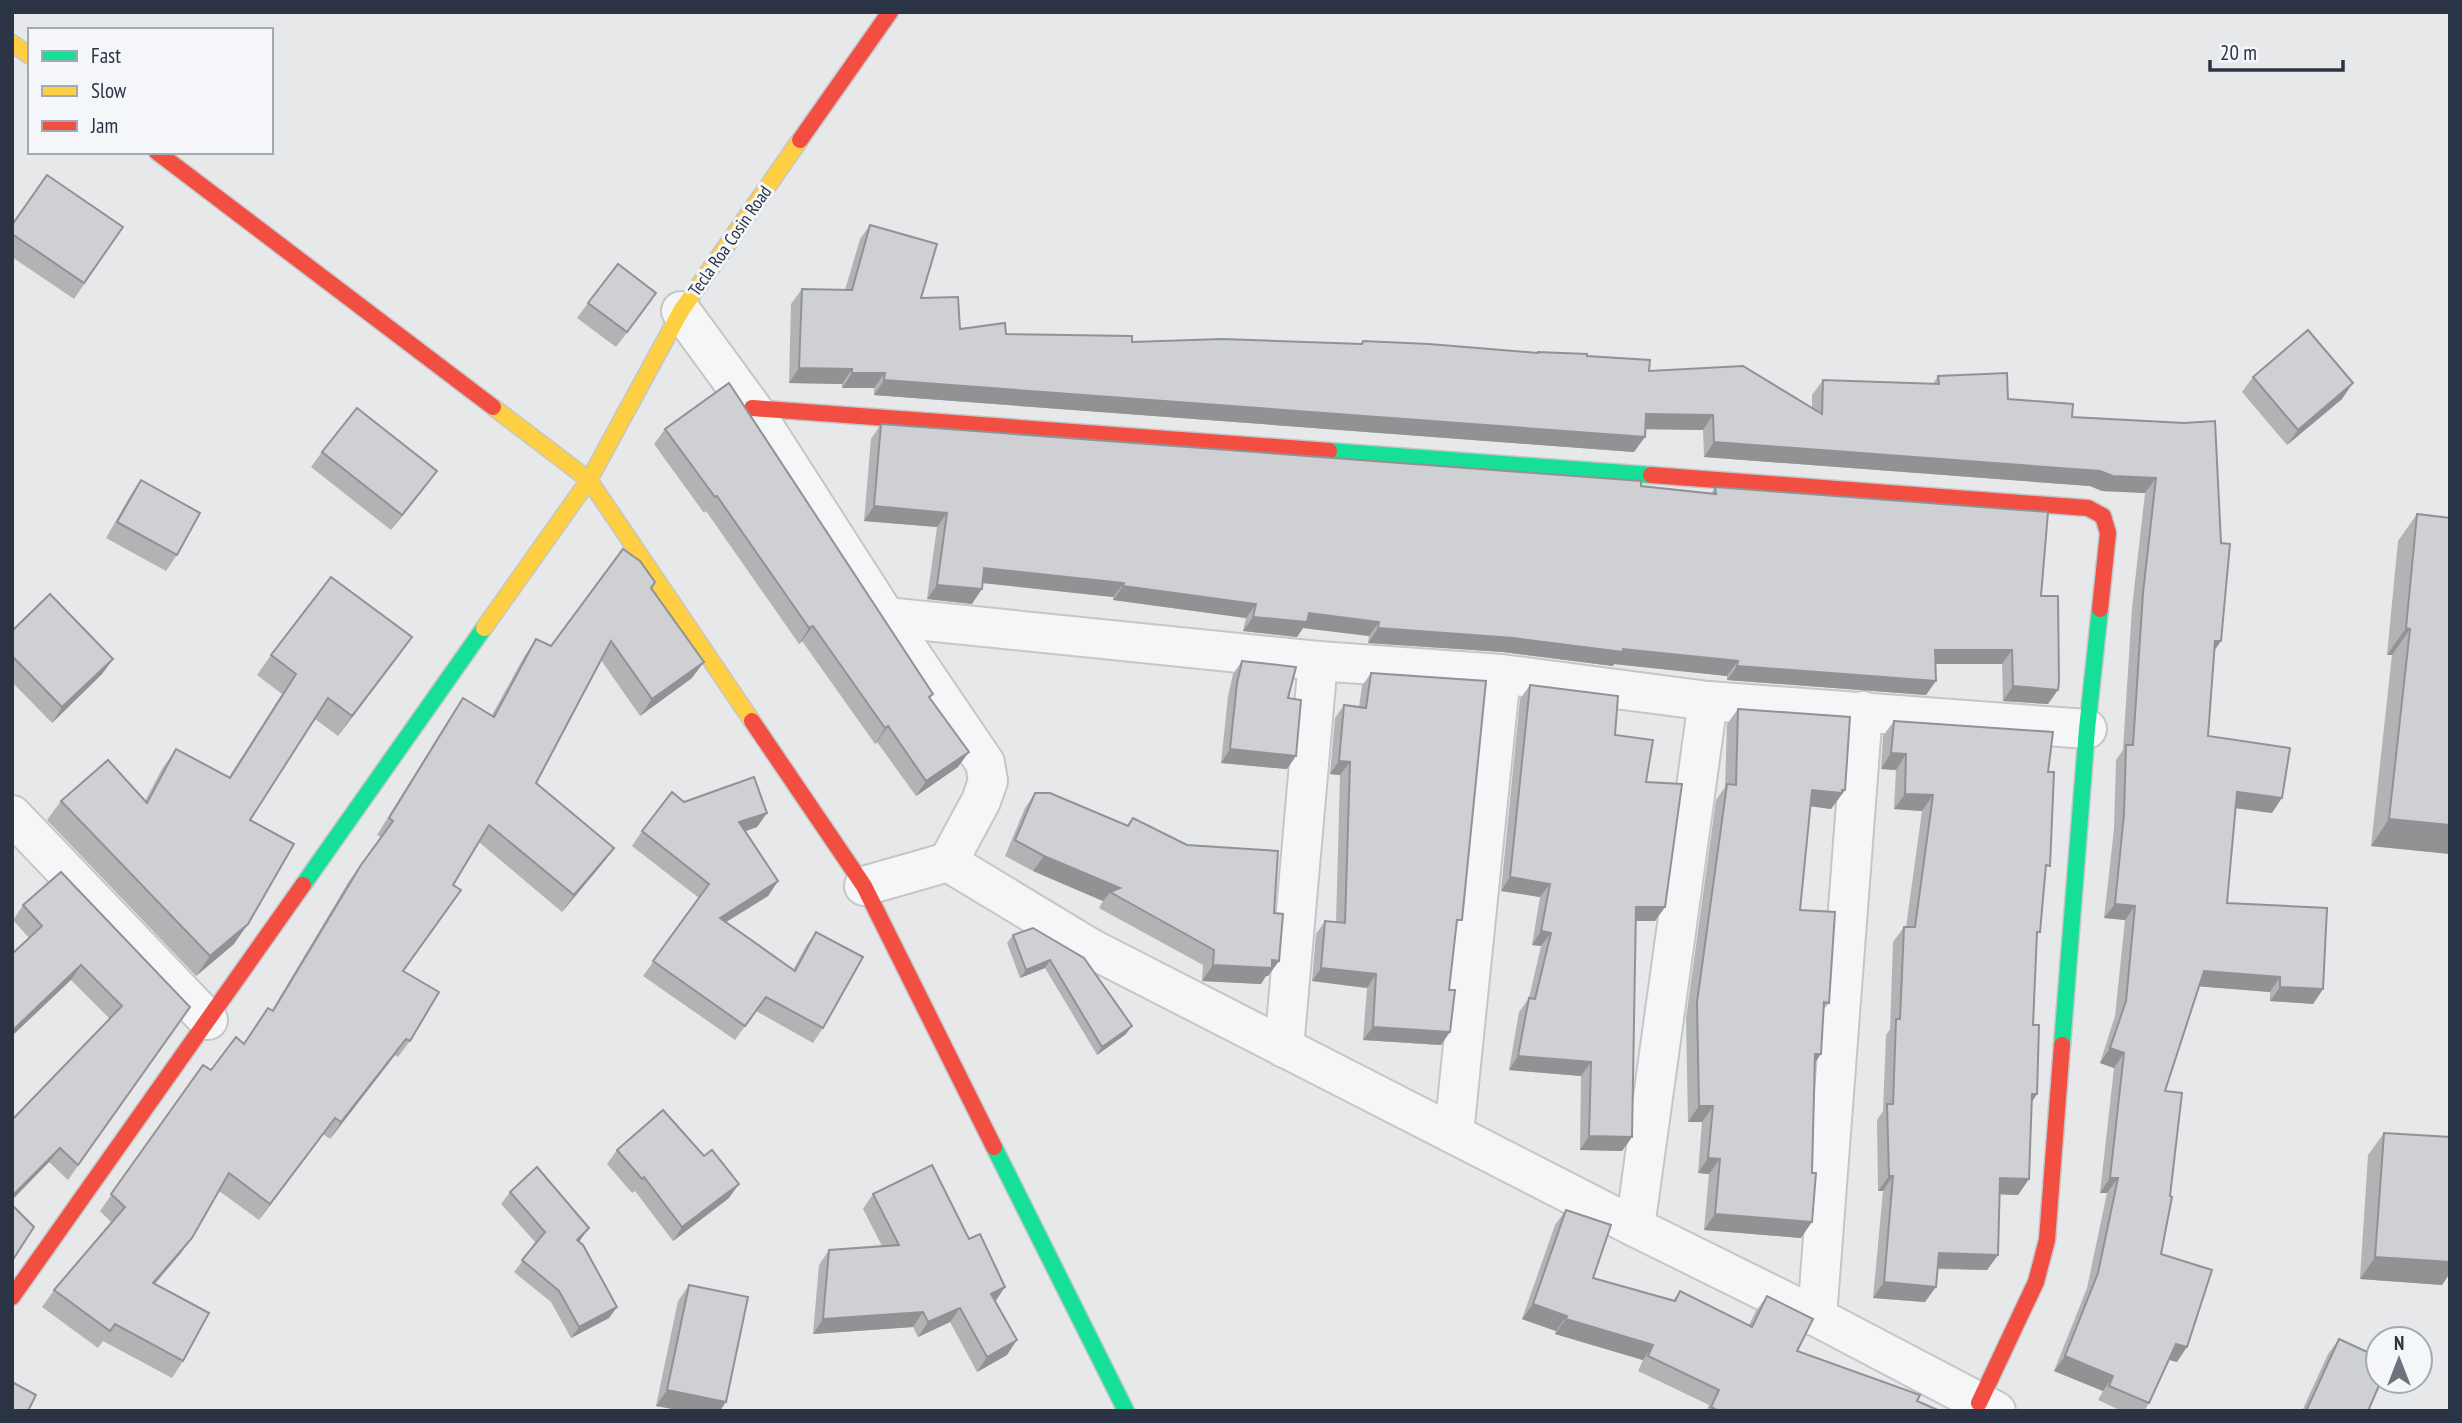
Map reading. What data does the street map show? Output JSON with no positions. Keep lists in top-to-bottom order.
{
  "streets": {
    "street": ["Tecla Roa Cosin Road"]
  },
  "legend": ["Fast", "Slow", "Jam"],
  "scale_bar": "20 m",
  "north": "top"
}
